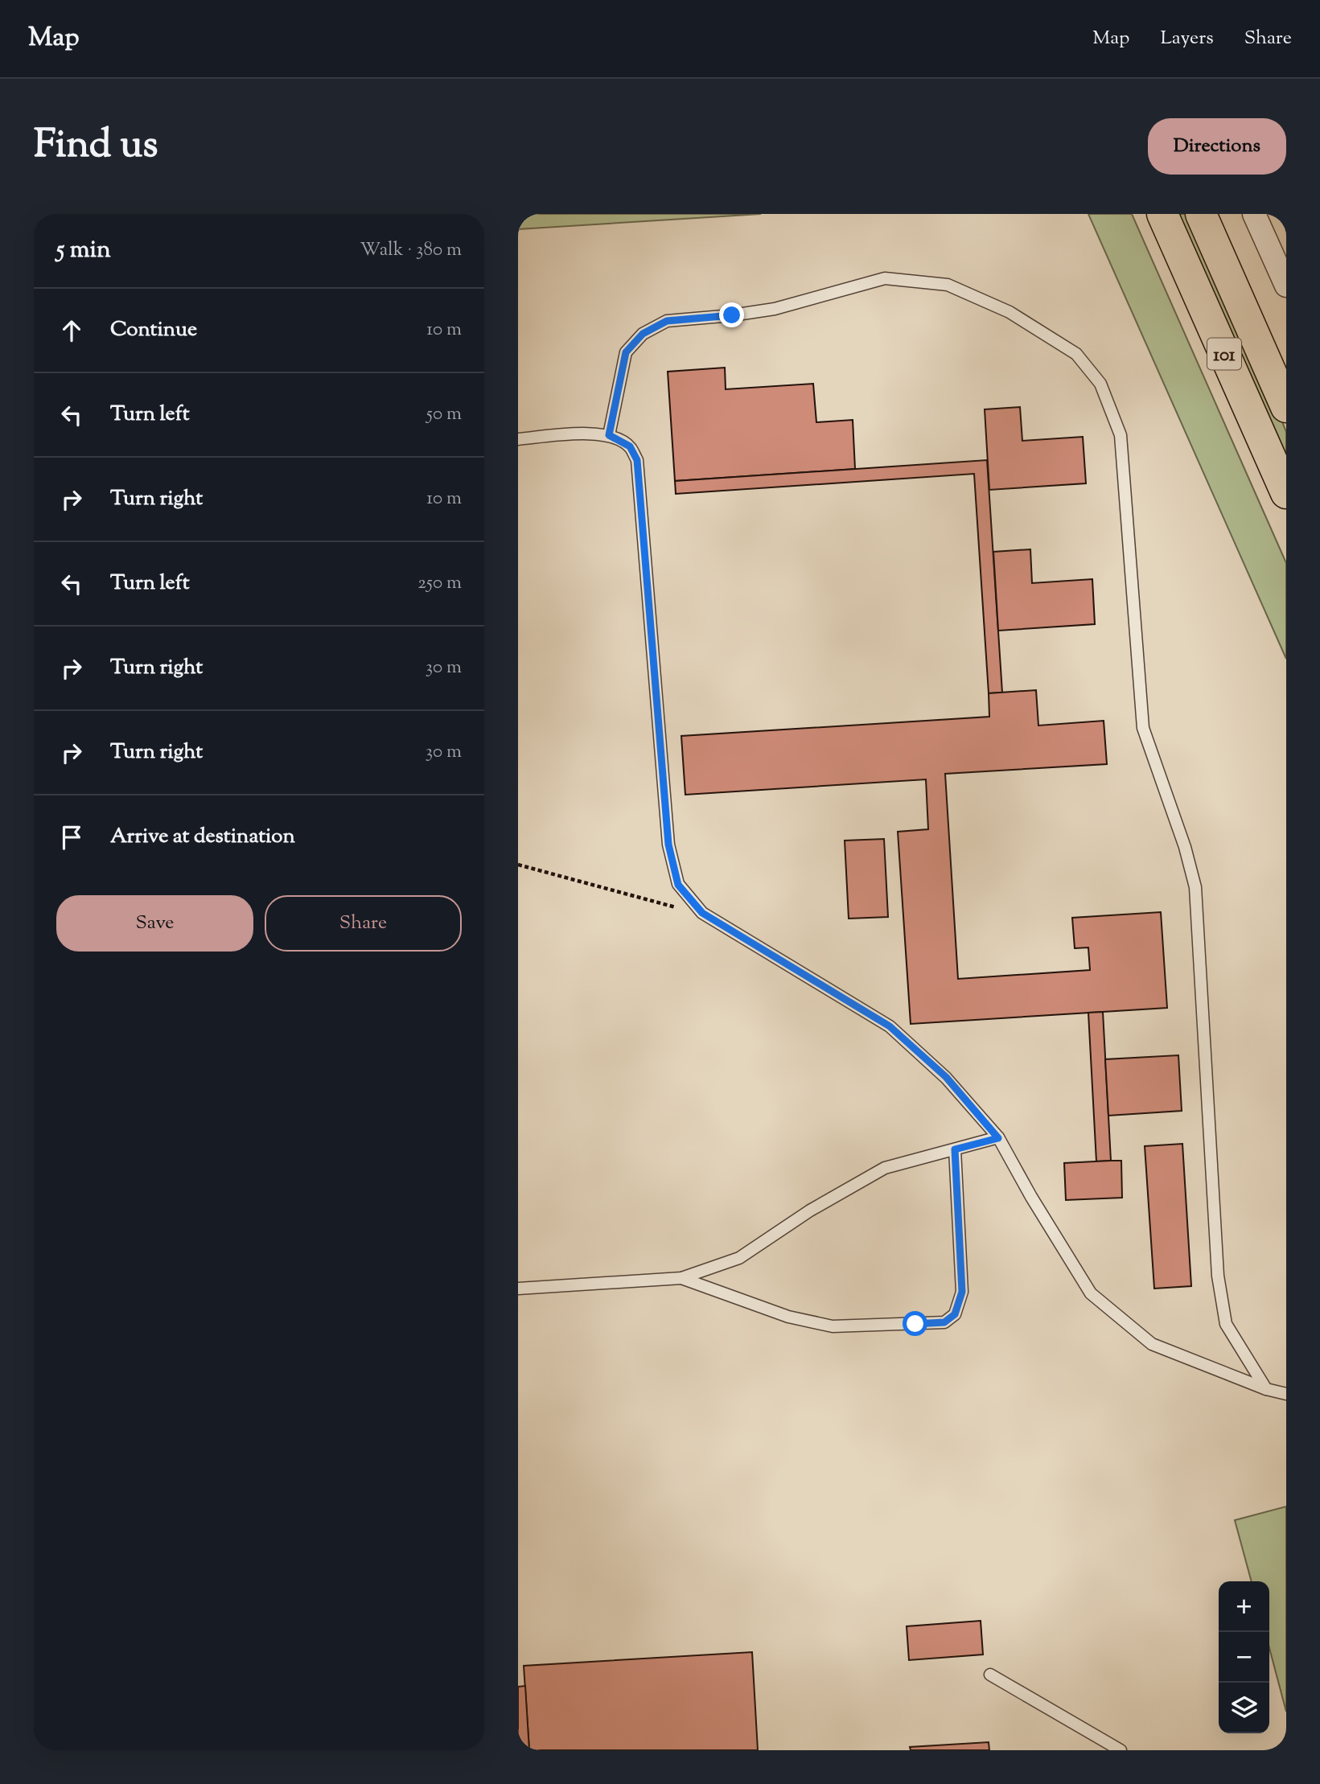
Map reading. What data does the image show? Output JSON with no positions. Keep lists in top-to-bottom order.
{
  "streets": {
    "highway": ["101"]
  },
  "page": {
    "header": "Map",
    "nav": ["Map", "Layers", "Share"],
    "title": "Find us",
    "buttons": [
      "Directions",
      ["Save", "Share"]
    ],
    "heading": ["5 min", "Walk · 380 m"],
    "list": [
      ["Continue", "10 m"],
      ["Turn left", "50 m"],
      ["Turn right", "10 m"],
      ["Turn left", "250 m"],
      ["Turn right", "30 m"],
      ["Turn right", "30 m"],
      "Arrive at destination"
    ],
    "map_buttons": ["+", "−"]
  }
}
